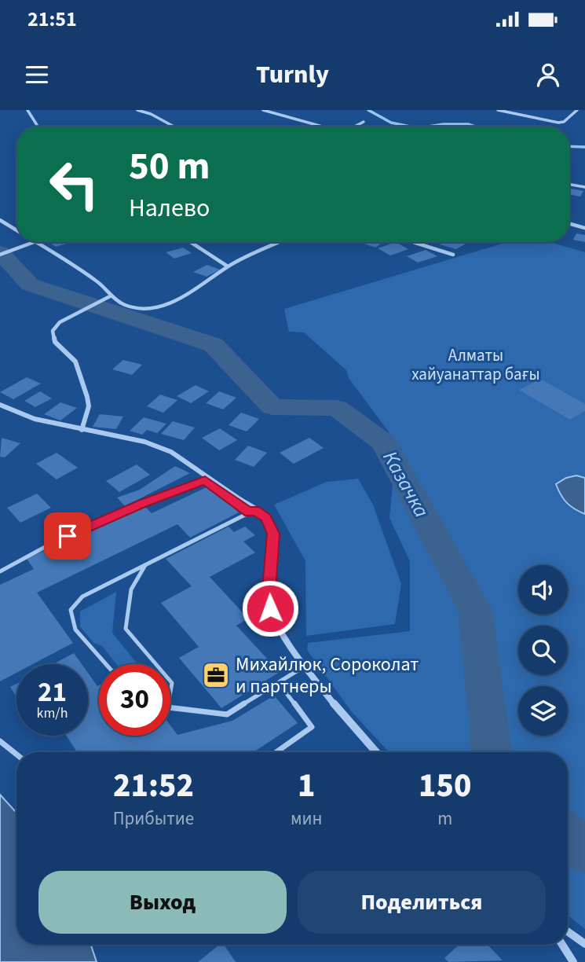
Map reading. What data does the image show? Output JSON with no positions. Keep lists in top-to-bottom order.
{
  "water": ["Казачка"],
  "parks": ["Алматы хайуанаттар бағы"],
  "places": {
    "office": ["Михайлюк, Сороколат и партнеры"]
  },
  "page": {
    "status": "21:51",
    "header": "Turnly",
    "turn": ["50 m", "Налево"],
    "speed": "21 km/h",
    "limit": "30",
    "eta": [
      "21:52",
      "Прибытие",
      "1",
      "мин",
      "150",
      "m"
    ],
    "buttons": ["Выход", "Поделиться"]
  }
}
